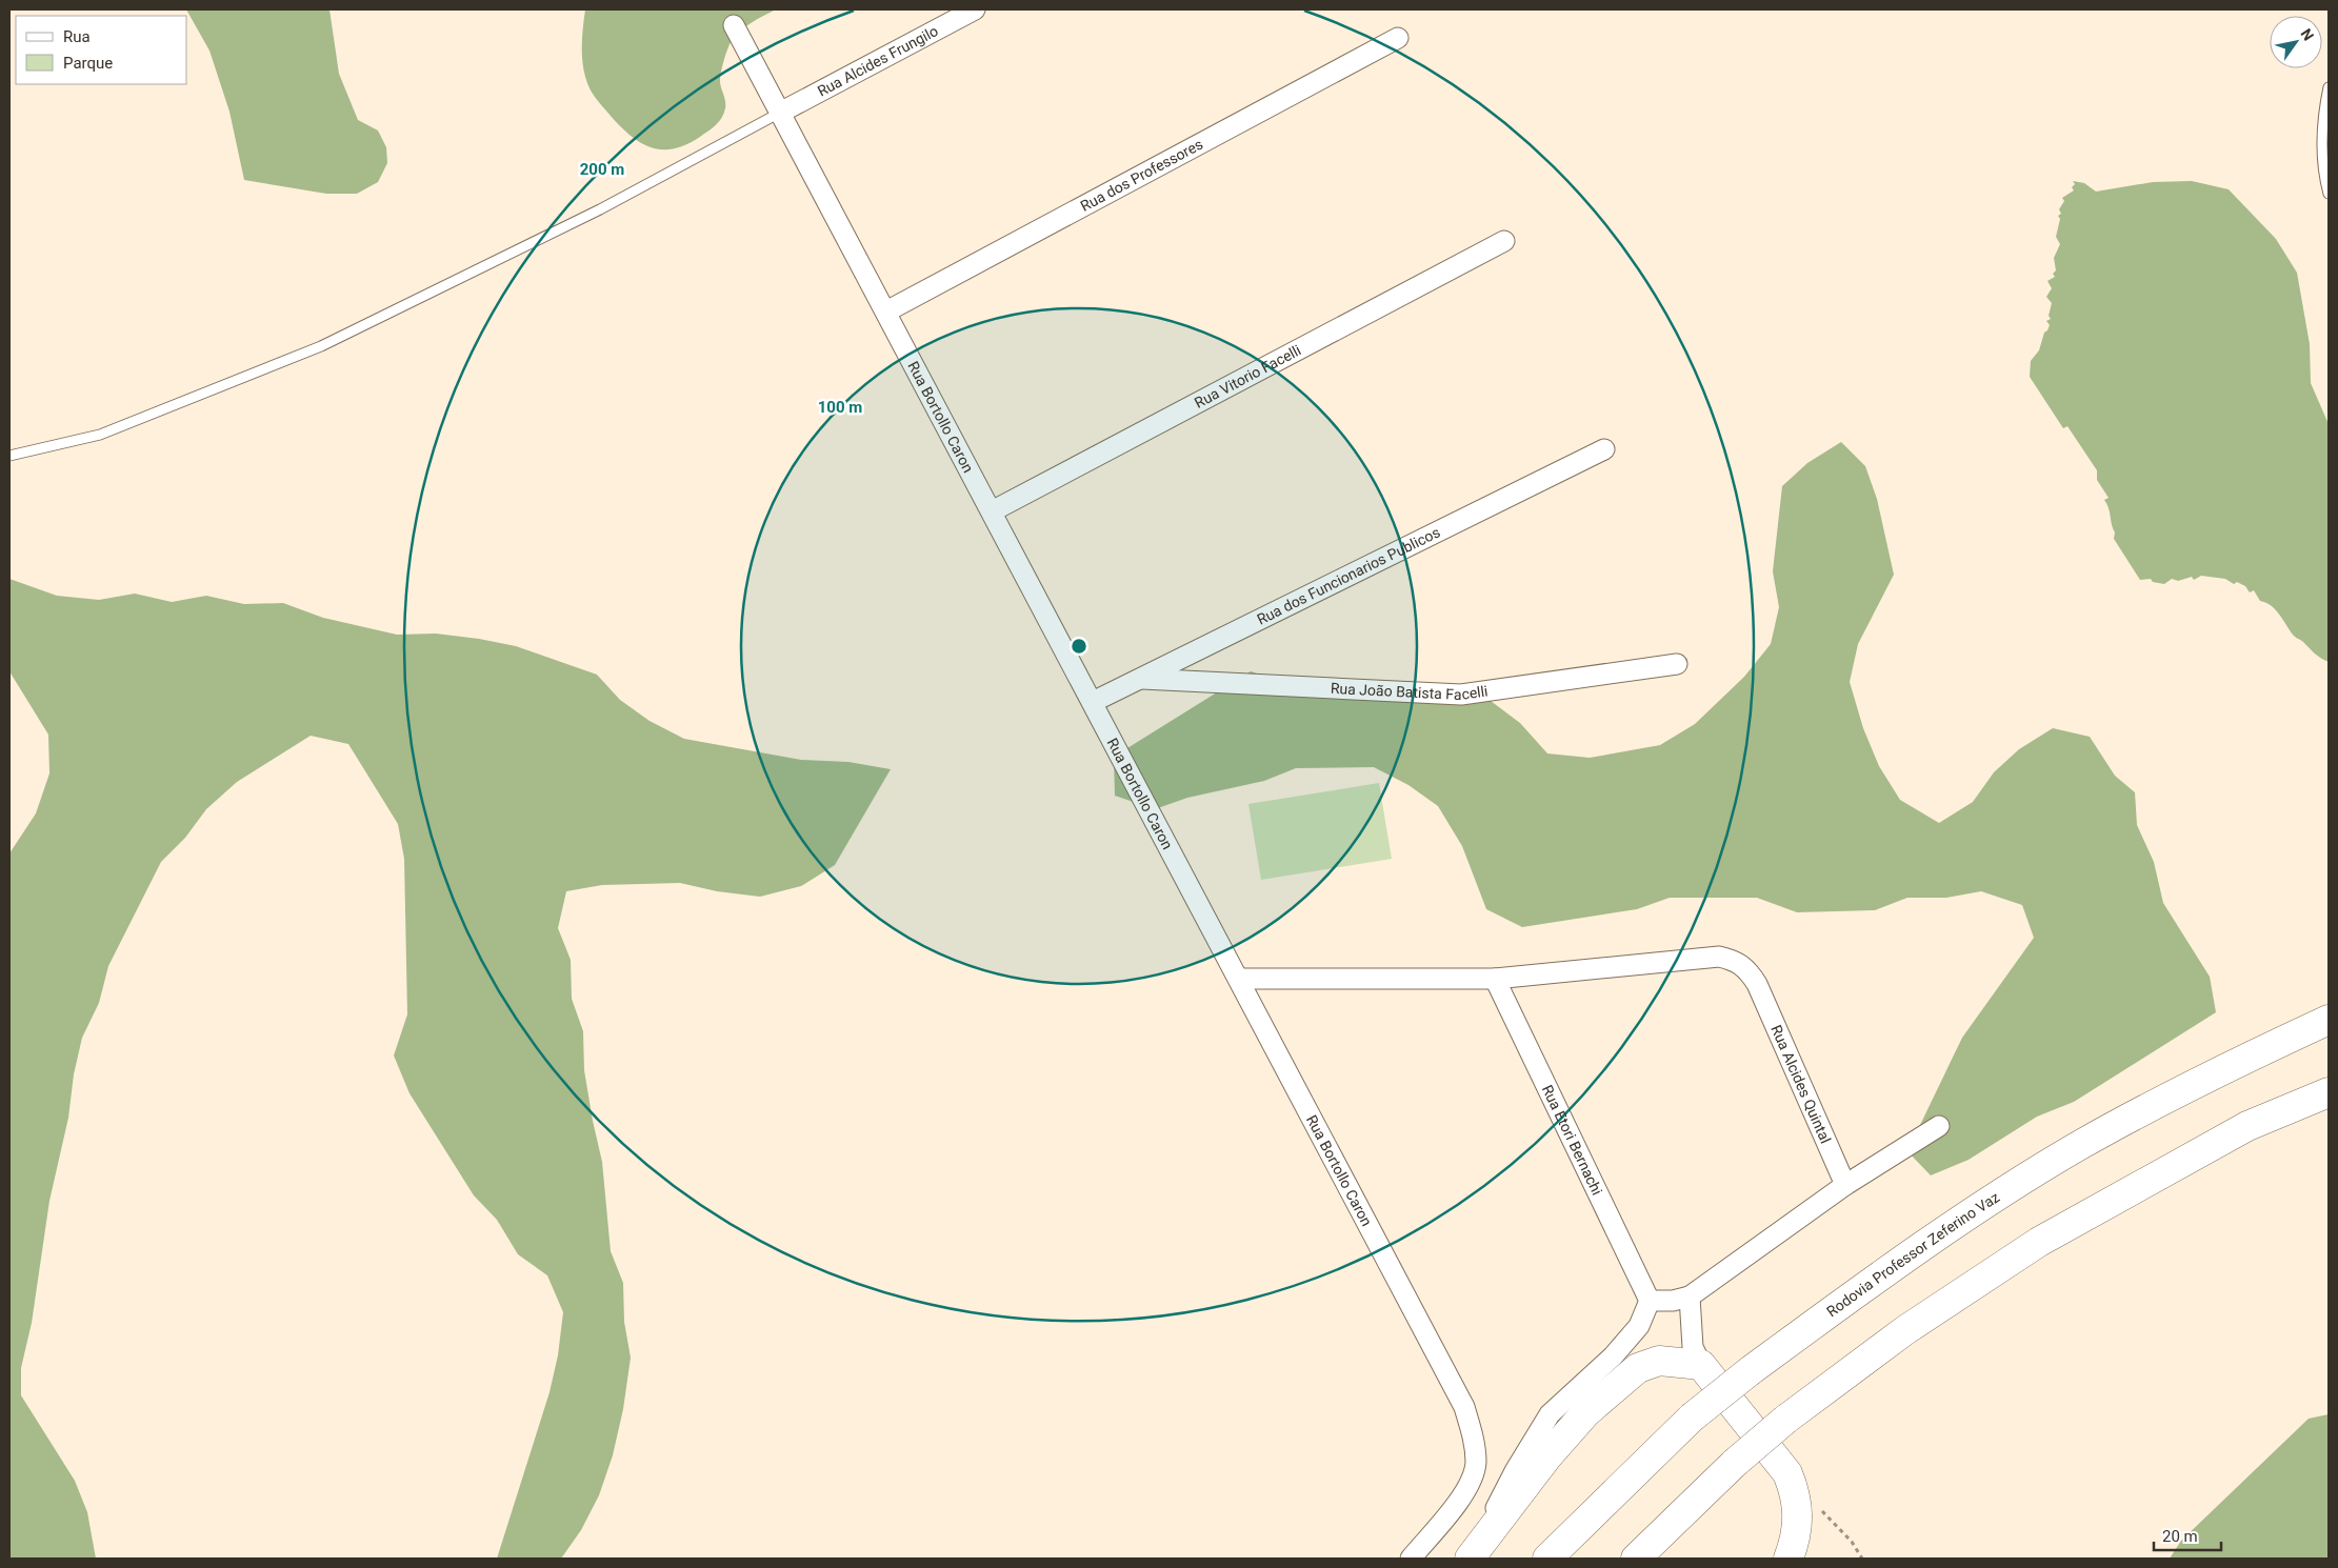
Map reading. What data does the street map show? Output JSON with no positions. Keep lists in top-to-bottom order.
{
  "streets": {
    "highway": ["Rodovia Professor Zeferino Vaz"],
    "street": [
      "Rua Alcides Frungilo",
      "Rua dos Professores",
      "Rua Vitorio Facelli",
      "Rua Bortollo Caron",
      "Rua dos Funcionarios Publicos",
      "Rua João Batista Facelli",
      "Rua Alcides Quintal",
      "Rua Etori Bernachi"
    ]
  },
  "crossings": [
    ["Rua Alcides Frungilo", "Rua Bortollo Caron"],
    ["Rua dos Professores", "Rua Bortollo Caron"],
    ["Rua Vitorio Facelli", "Rua Bortollo Caron"],
    ["Rua Bortollo Caron", "Rua dos Funcionarios Publicos"],
    ["Rua dos Funcionarios Publicos", "Rua João Batista Facelli"],
    ["Rua Alcides Quintal", "Rua Etori Bernachi"]
  ],
  "legend": ["Rua", "Parque"],
  "scale_bar": "20 m",
  "north": "top right",
  "rings": ["200 m", "100 m"]
}
